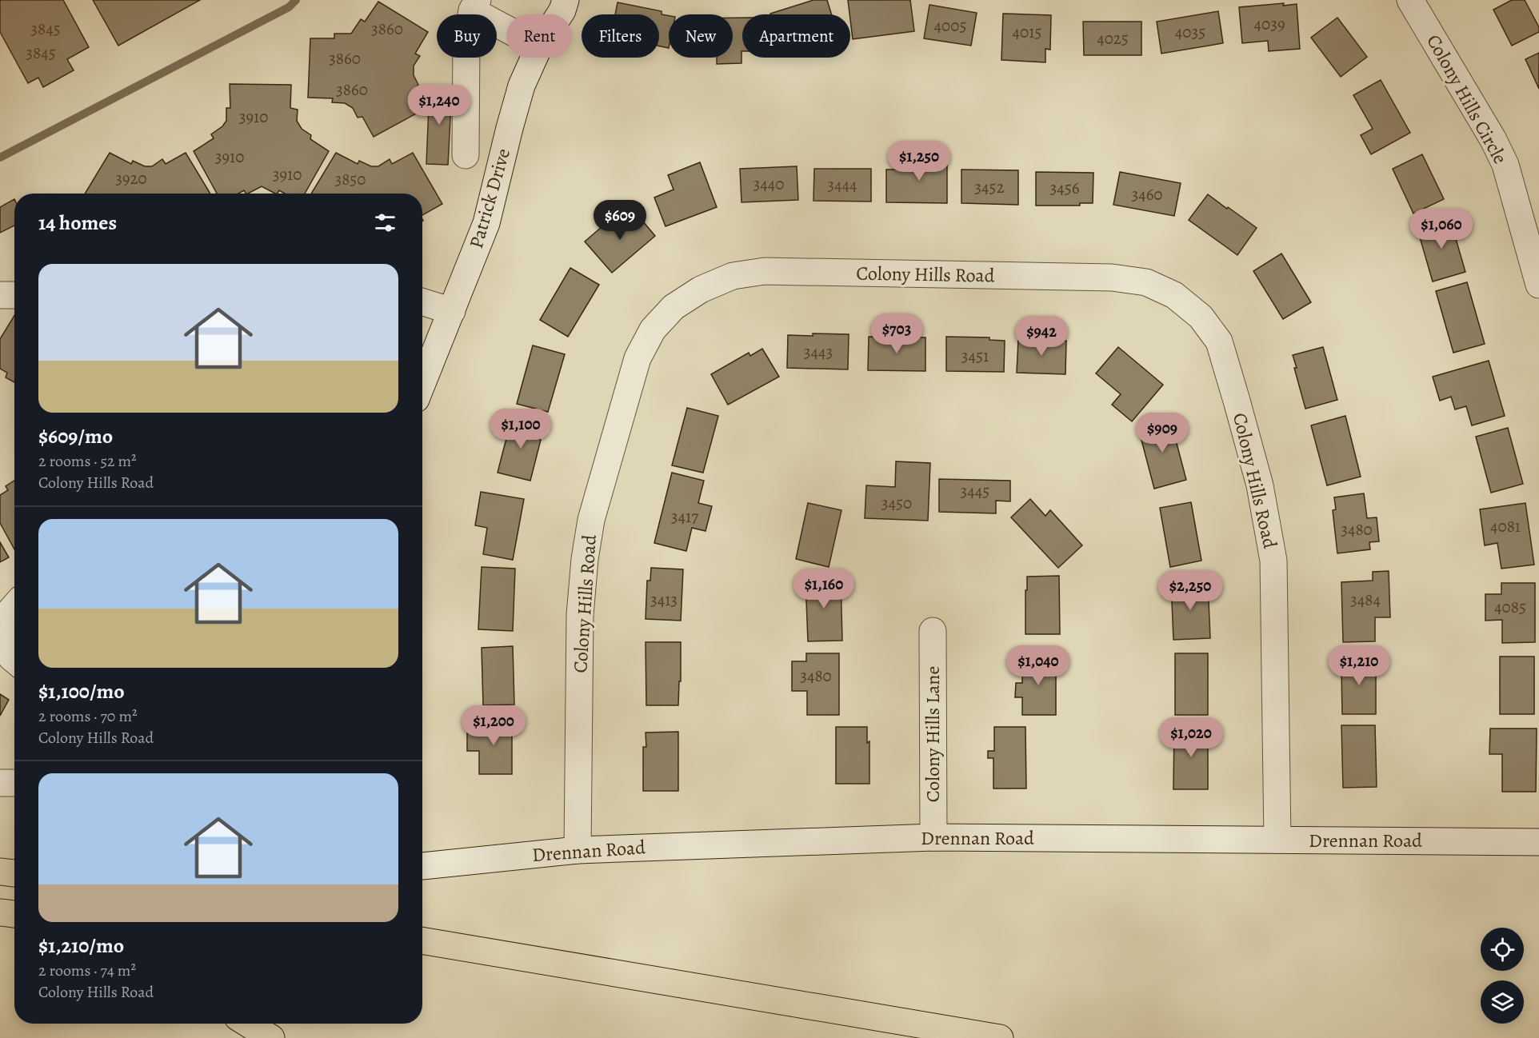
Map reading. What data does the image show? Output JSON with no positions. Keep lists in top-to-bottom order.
{
  "streets": {
    "street": [
      "Colony Hills Circle",
      "Patrick Drive",
      "Colony Hills Road",
      "Colony Hills Lane",
      "Drennan Road"
    ]
  },
  "crossings": [
    ["Colony Hills Road", "Drennan Road"],
    ["Colony Hills Lane", "Drennan Road"]
  ],
  "house_numbers": [
    "4039",
    "4005",
    "3845",
    "3860",
    "4015",
    "4035",
    "4025",
    "3845",
    "3860",
    "3860",
    "3910",
    "3910",
    "3910",
    "3920",
    "3850",
    "3440",
    "3444",
    "3452",
    "3456",
    "3460",
    "3443",
    "3451",
    "3445",
    "3450",
    "3417",
    "4081",
    "3480",
    "3413",
    "3484",
    "4085",
    "3480"
  ],
  "page": {
    "chip": [
      "Buy",
      "Rent",
      "Filters",
      "New",
      "Apartment"
    ],
    "price": [
      "$1,240",
      "$1,250",
      "$609",
      "$1,060",
      "$703",
      "$942",
      "$1,100",
      "$909",
      "$1,160",
      "$2,250",
      "$1,040",
      "$1,210",
      "$1,200",
      "$1,020"
    ],
    "heading": "14 homes",
    "list": [
      {
        "name": "$609/mo",
        "note": "2 rooms · 52 m² · Colony Hills Road"
      },
      {
        "name": "$1,100/mo",
        "note": "2 rooms · 70 m² · Colony Hills Road"
      },
      {
        "name": "$1,210/mo",
        "note": "2 rooms · 74 m² · Colony Hills Road"
      }
    ]
  }
}
